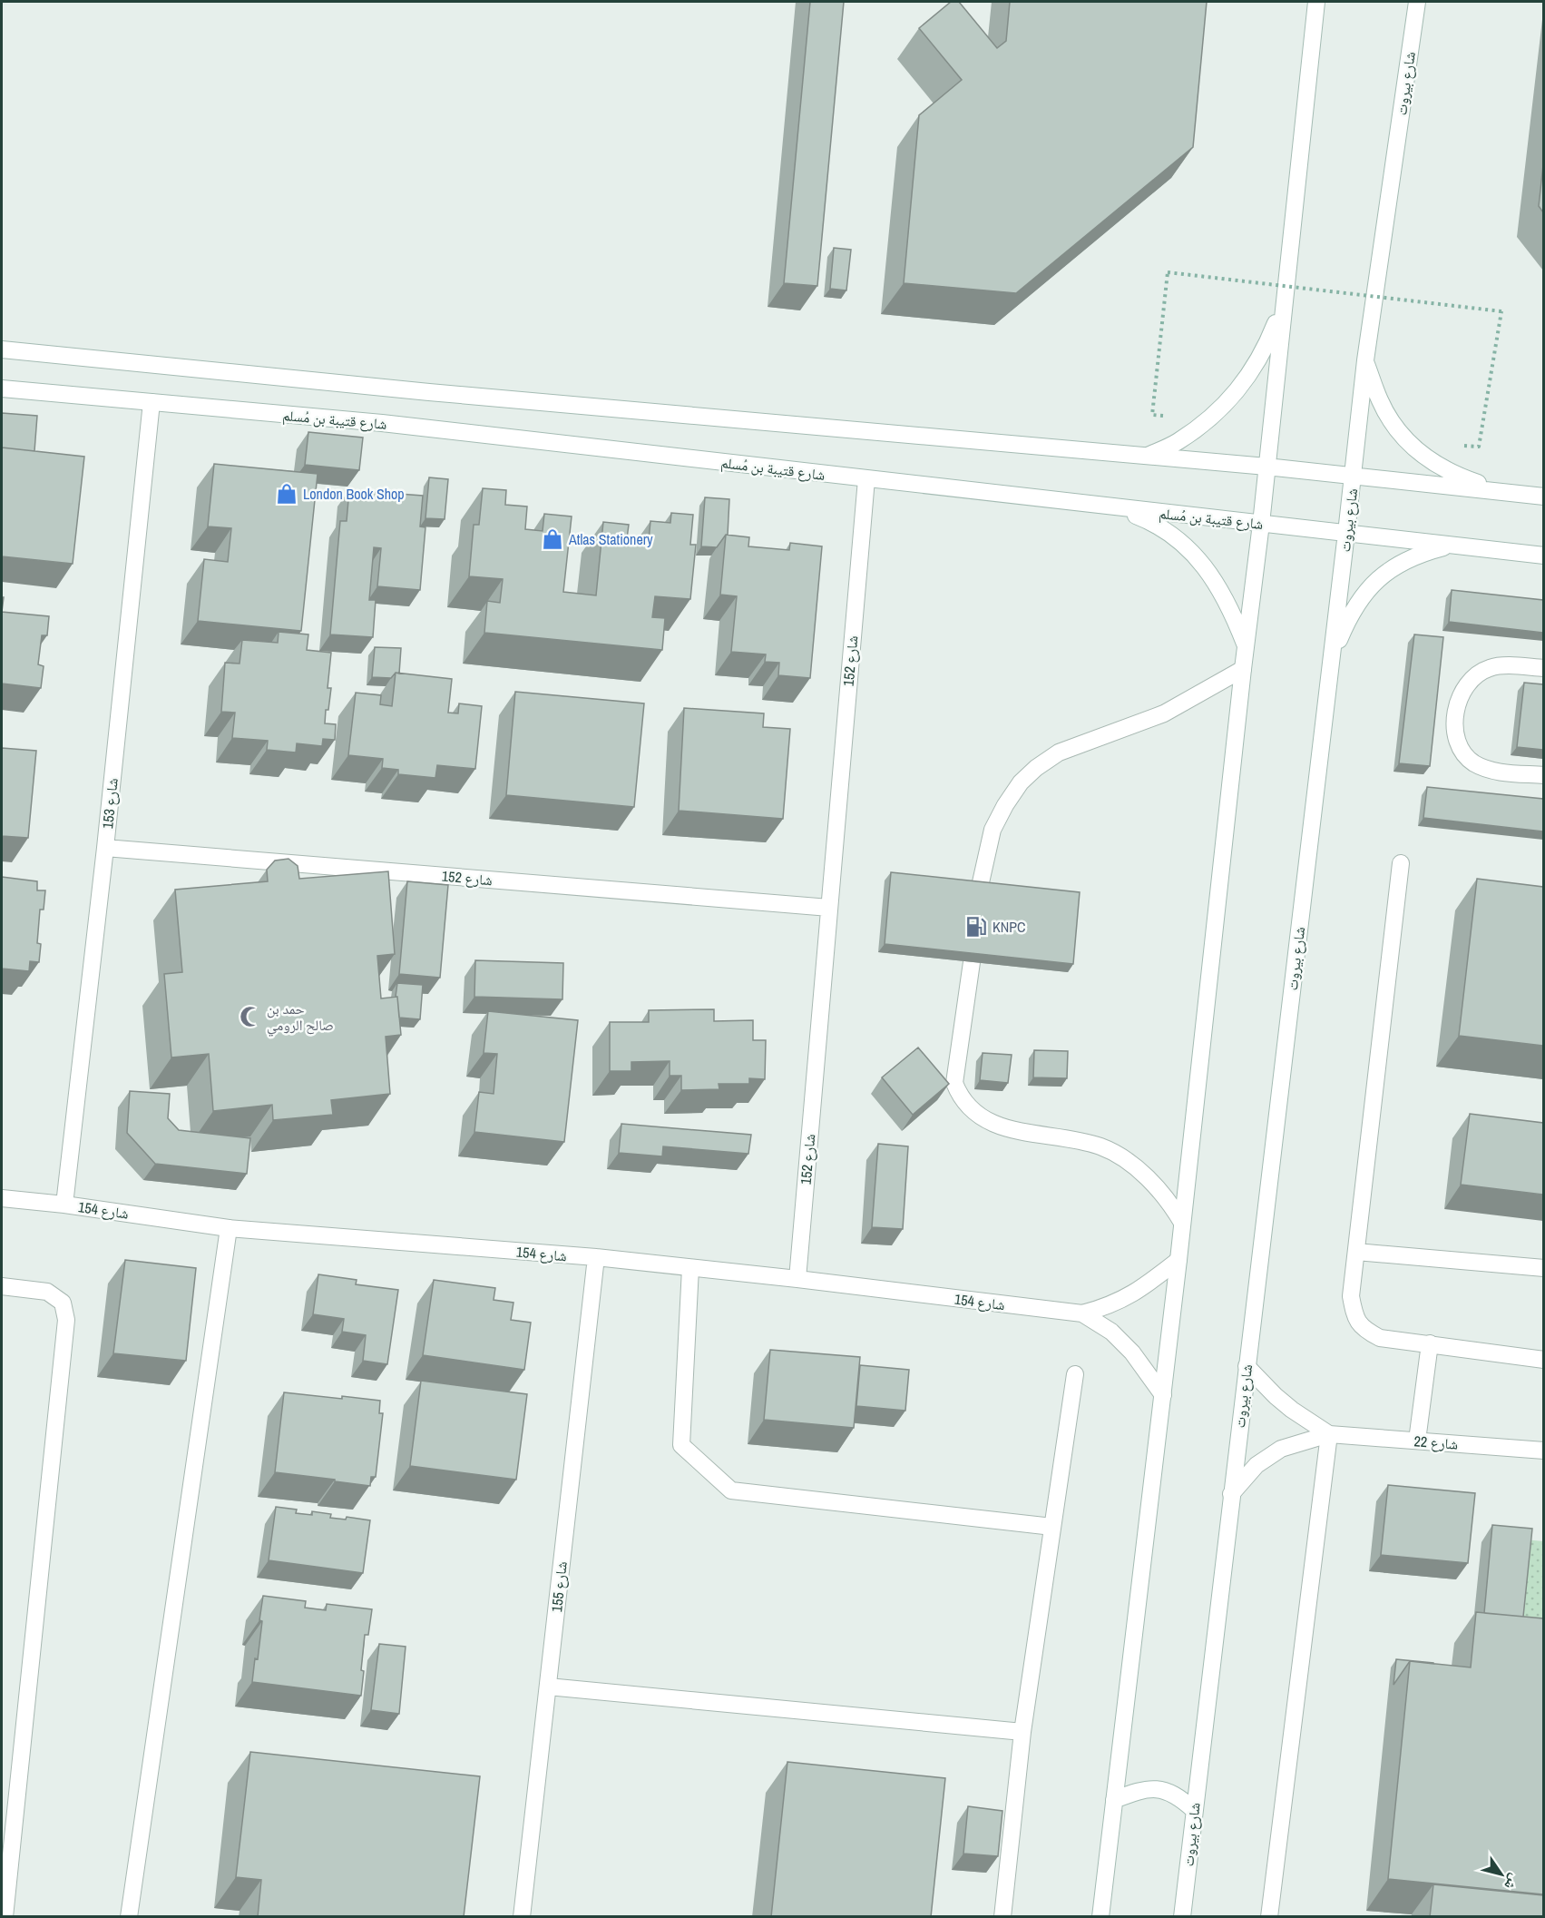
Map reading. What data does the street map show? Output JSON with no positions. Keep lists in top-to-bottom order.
{
  "streets": {
    "street": [
      "شارع بيروت",
      "شارع قتيبة بن مُسلم",
      "شارع 152",
      "شارع 153",
      "شارع 154",
      "شارع 22",
      "شارع 155"
    ]
  },
  "crossings": [
    ["شارع بيروت", "شارع قتيبة بن مُسلم"],
    ["شارع بيروت", "شارع 22"],
    ["شارع قتيبة بن مُسلم", "شارع 152"],
    ["شارع قتيبة بن مُسلم", "شارع 153"],
    ["شارع 152", "شارع 153"],
    ["شارع 152", "شارع 154"],
    ["شارع 153", "شارع 154"],
    ["شارع 154", "شارع 155"]
  ],
  "places": {
    "shop": ["London Book Shop", "Atlas Stationery"],
    "fuel station": ["KNPC"],
    "mosque": ["حمد بن صالح الرومي"]
  },
  "north": "bottom right"
}
